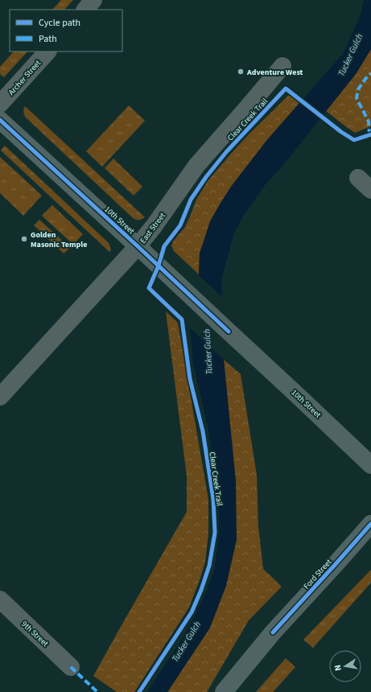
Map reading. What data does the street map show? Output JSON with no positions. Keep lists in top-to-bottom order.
{
  "streets": {
    "street": [
      "Archer Street",
      "10th Street",
      "East Street",
      "Ford Street",
      "9th Street"
    ],
    "cycle path": ["Clear Creek Trail"]
  },
  "crossings": [
    ["10th Street", "East Street"]
  ],
  "water": ["Tucker Gulch"],
  "places": ["Adventure West", "Golden Masonic Temple"],
  "legend": ["Cycle path", "Path"],
  "north": "left"
}
